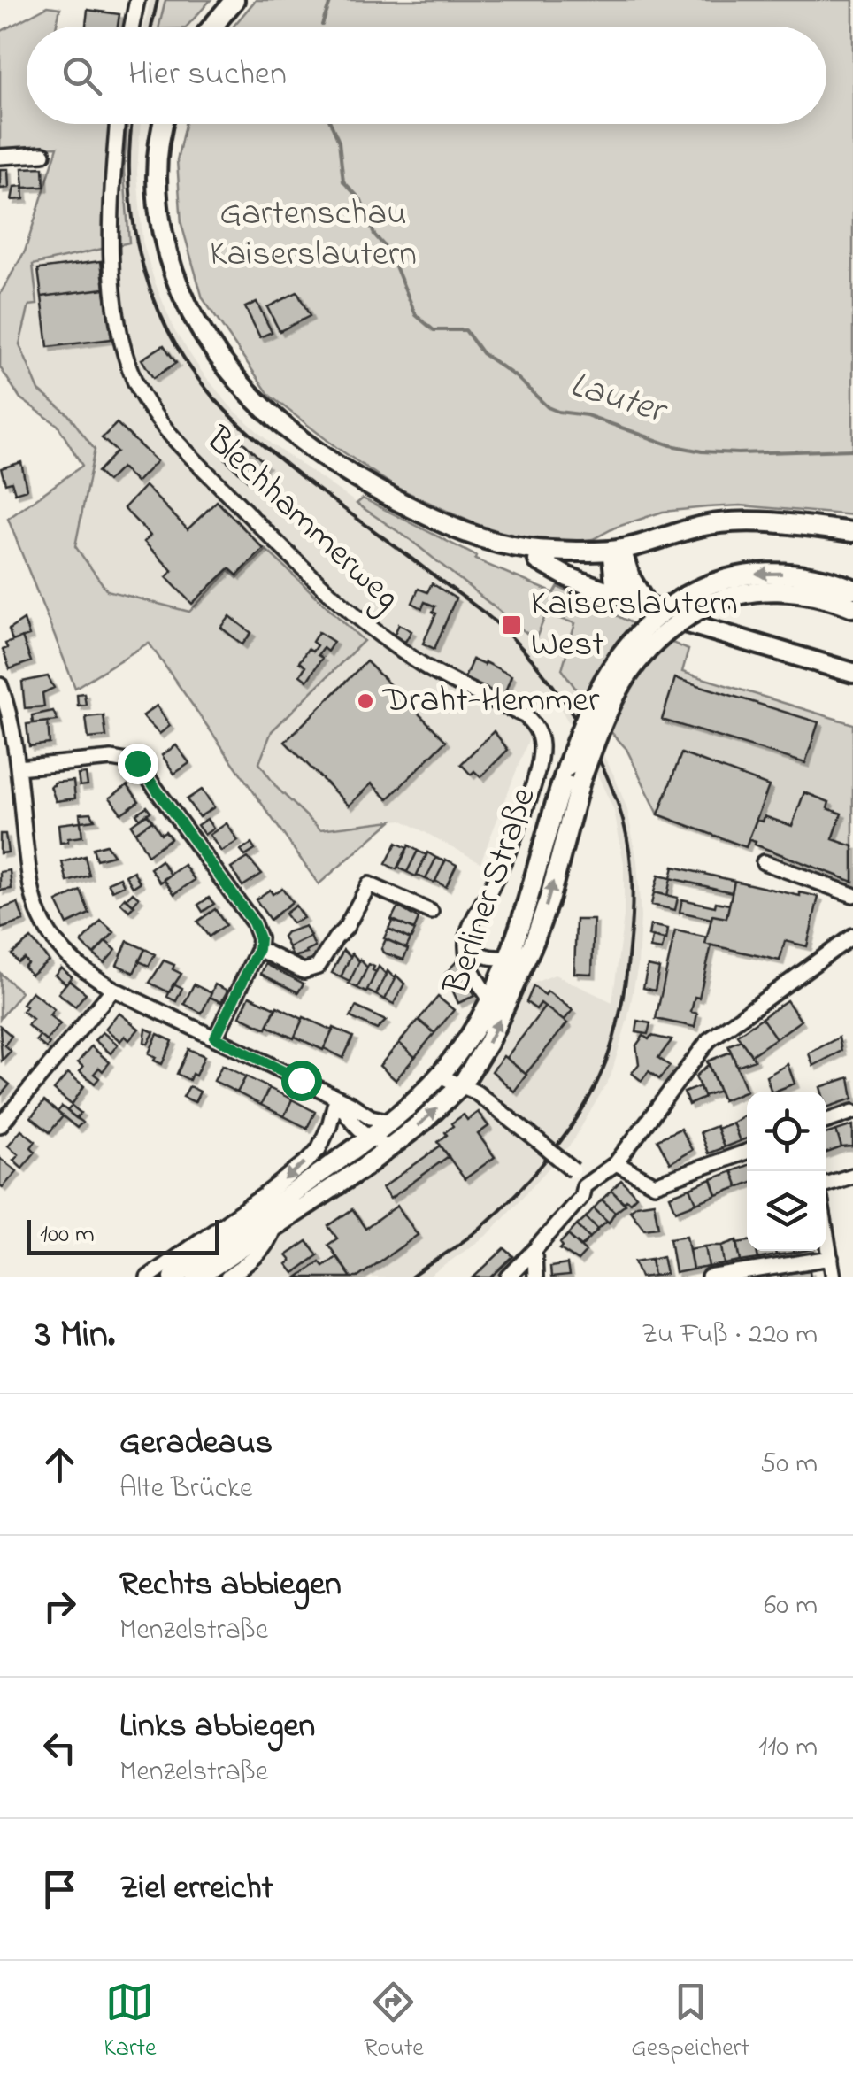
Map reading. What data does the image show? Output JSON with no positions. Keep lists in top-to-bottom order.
{
  "streets": {
    "main road": ["Berliner Straße"],
    "street": ["Blechhammerweg"]
  },
  "water": ["Lauter"],
  "parks": ["Gartenschau Kaiserslautern"],
  "places": {
    "transit": ["Kaiserslautern West"],
    "other": ["Draht-Hemmer"]
  },
  "scale_bar": "100 m",
  "page": {
    "search": "Hier suchen",
    "scale": "100 m",
    "heading": ["3 Min.", "Zu Fuß · 220 m"],
    "list": [
      ["Geradeaus", "Alte Brücke", "50 m"],
      ["Rechts abbiegen", "Menzelstraße", "60 m"],
      ["Links abbiegen", "Menzelstraße", "110 m"],
      "Ziel erreicht"
    ],
    "nav": ["Karte", "Route", "Gespeichert"]
  }
}
